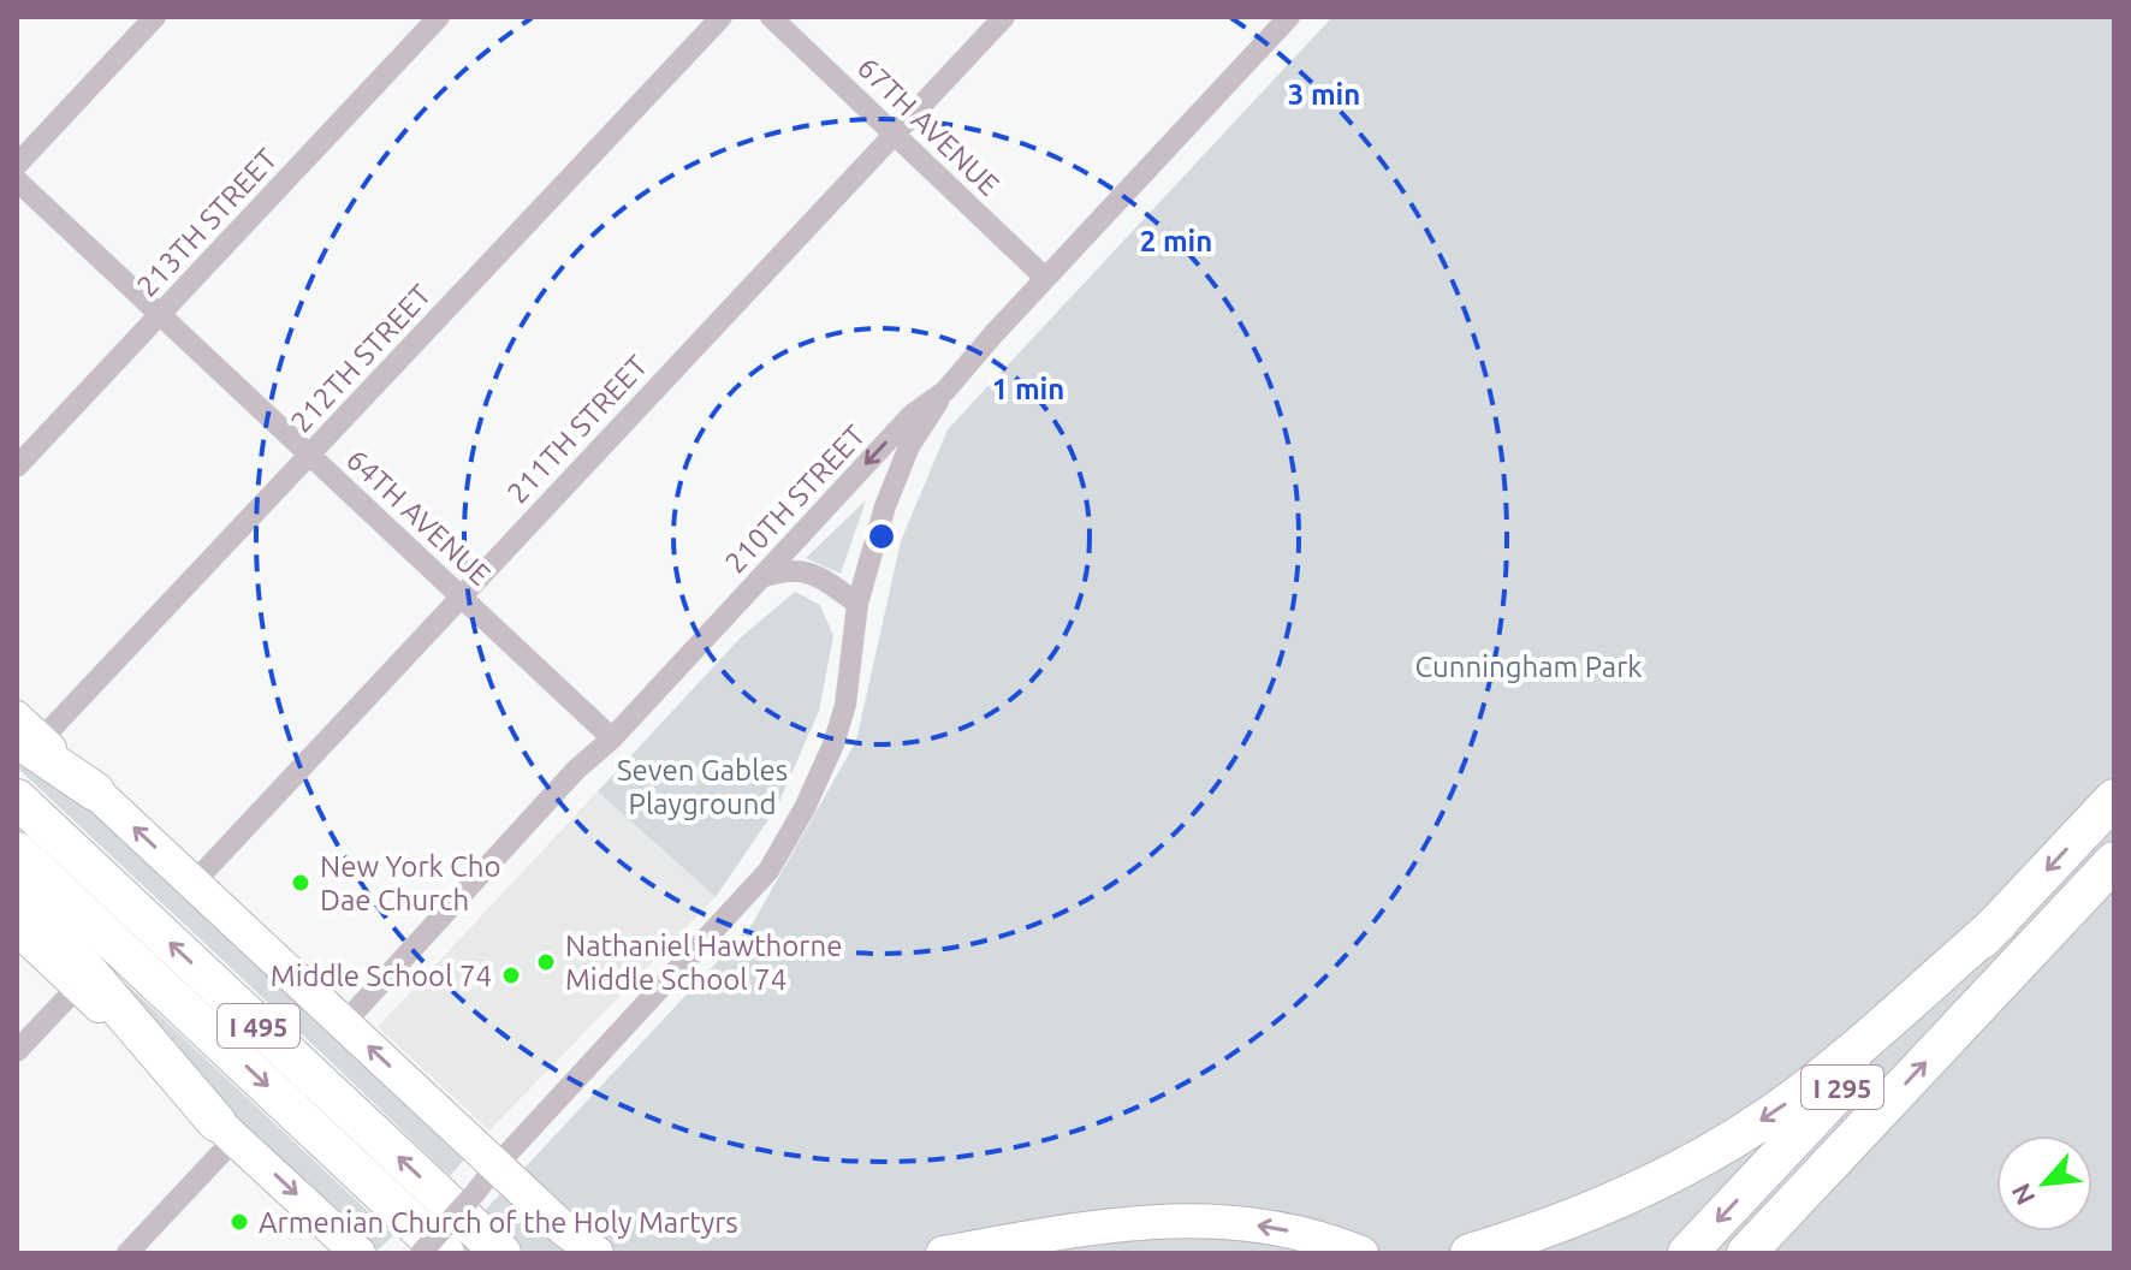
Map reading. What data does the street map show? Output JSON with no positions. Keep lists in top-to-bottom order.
{
  "streets": {
    "highway": ["I 495", "I 295"],
    "street": [
      "67TH AVENUE",
      "213TH STREET",
      "212TH STREET",
      "211TH STREET",
      "210TH STREET",
      "64TH AVENUE"
    ]
  },
  "crossings": [
    ["67TH AVENUE", "211TH STREET"],
    ["67TH AVENUE", "210TH STREET"],
    ["213TH STREET", "64TH AVENUE"],
    ["212TH STREET", "64TH AVENUE"],
    ["211TH STREET", "64TH AVENUE"],
    ["210TH STREET", "64TH AVENUE"]
  ],
  "parks": ["Cunningham Park", "Seven Gables Playground"],
  "places": [
    "New York Cho Dae Church",
    "Nathaniel Hawthorne Middle School 74",
    "Middle School 74",
    "Armenian Church of the Holy Martyrs"
  ],
  "north": "bottom left",
  "rings": ["3 min", "2 min", "1 min"]
}
